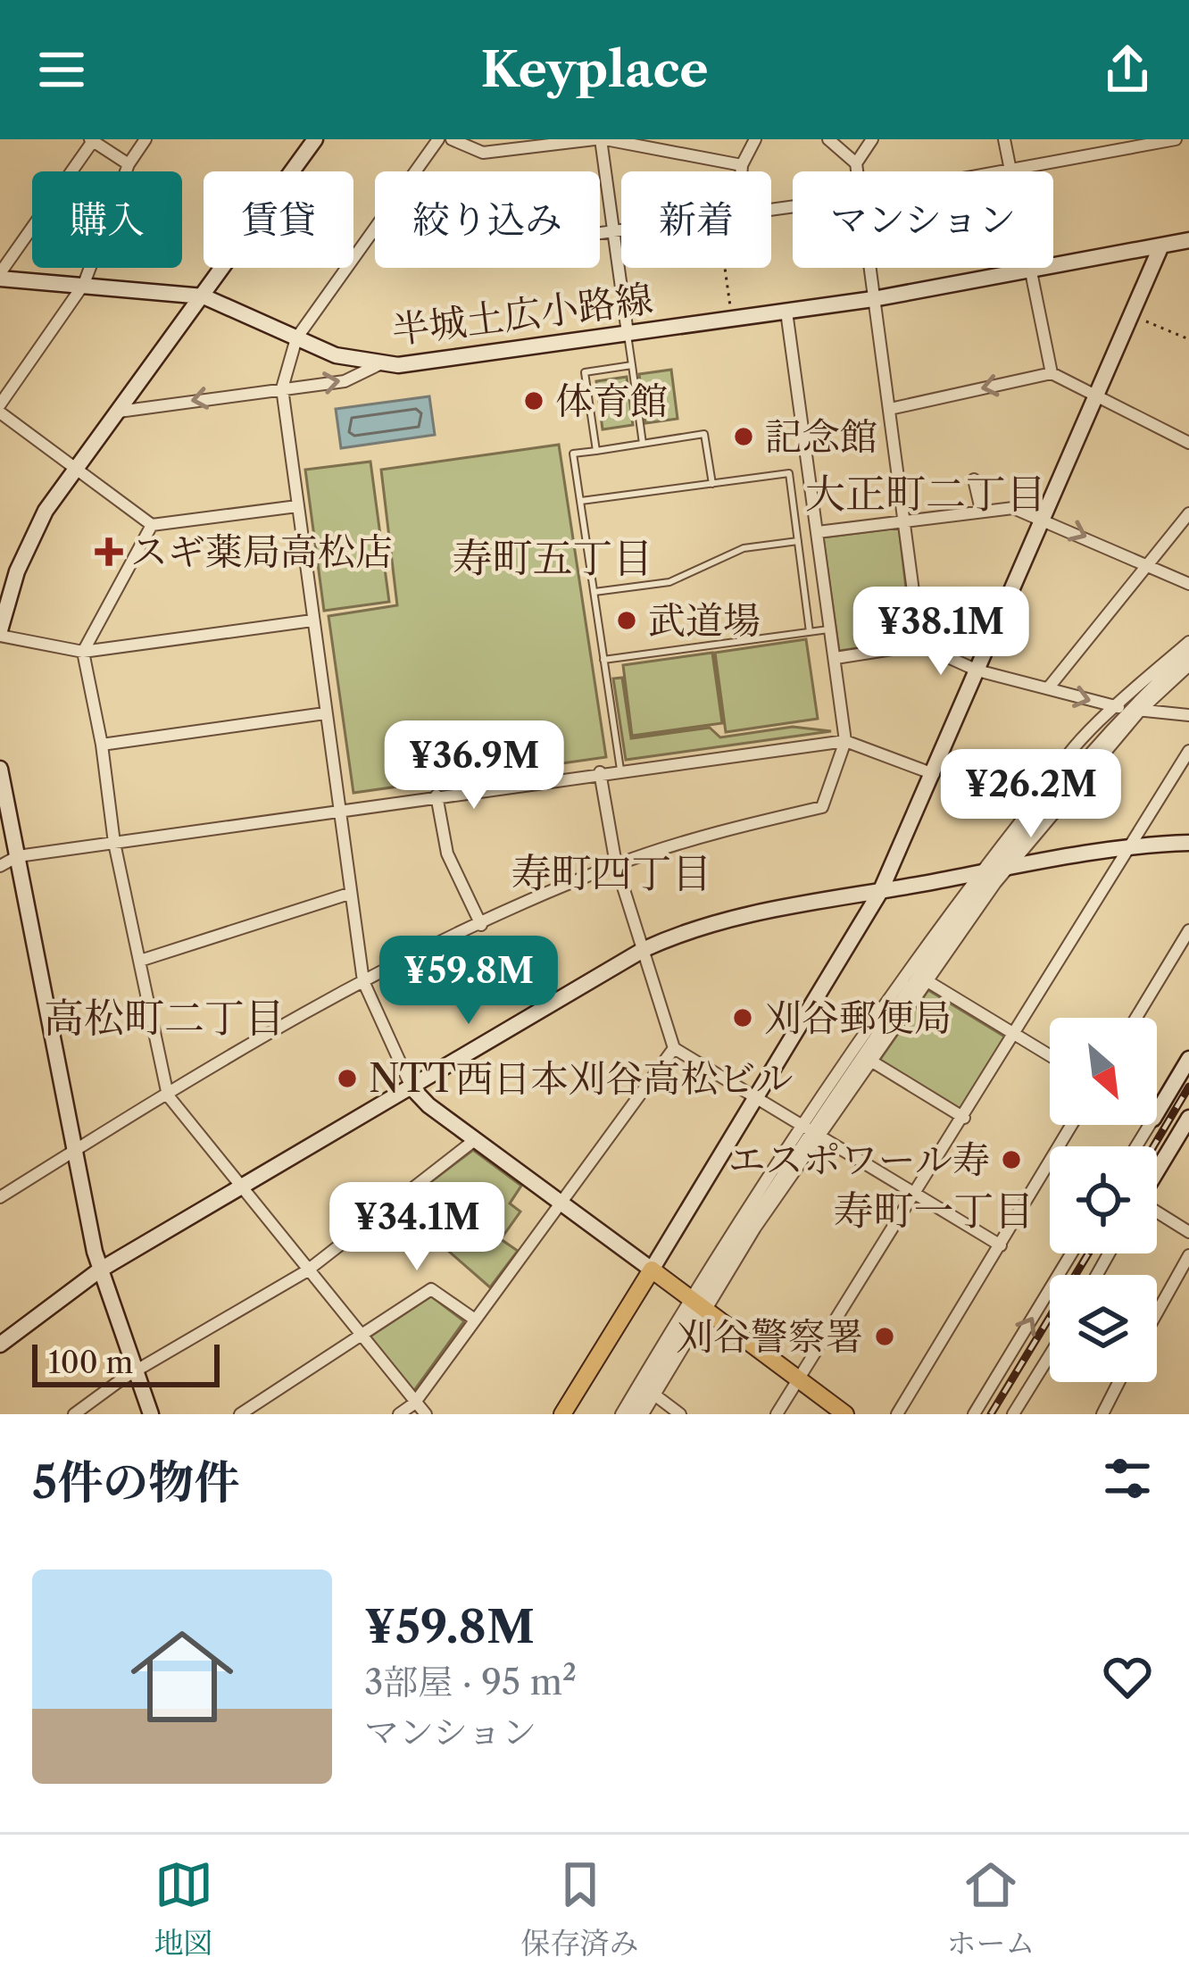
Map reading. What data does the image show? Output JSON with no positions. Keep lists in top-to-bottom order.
{
  "streets": {
    "street": ["半城土広小路線"]
  },
  "districts": [
    "大正町二丁目",
    "寿町五丁目",
    "寿町四丁目",
    "高松町二丁目",
    "寿町一丁目"
  ],
  "places": {
    "other": [
      "体育館",
      "記念館",
      "武道場",
      "刈谷郵便局",
      "NTT西日本刈谷高松ビル",
      "エスポワール寿",
      "刈谷警察署"
    ],
    "health": ["スギ薬局高松店"]
  },
  "scale_bar": "100 m",
  "north": "bottom right",
  "page": {
    "header": "Keyplace",
    "chip": [
      "購入",
      "賃貸",
      "絞り込み",
      "新着",
      "マンション"
    ],
    "price": [
      "¥38.1M",
      "¥36.9M",
      "¥26.2M",
      "¥59.8M",
      "¥34.1M"
    ],
    "scale": "100 m",
    "heading": "5件の物件",
    "list": [
      {
        "name": "¥59.8M",
        "note": "3部屋 · 95 m² · マンション"
      }
    ],
    "tabs": ["地図", "保存済み", "ホーム"]
  }
}
